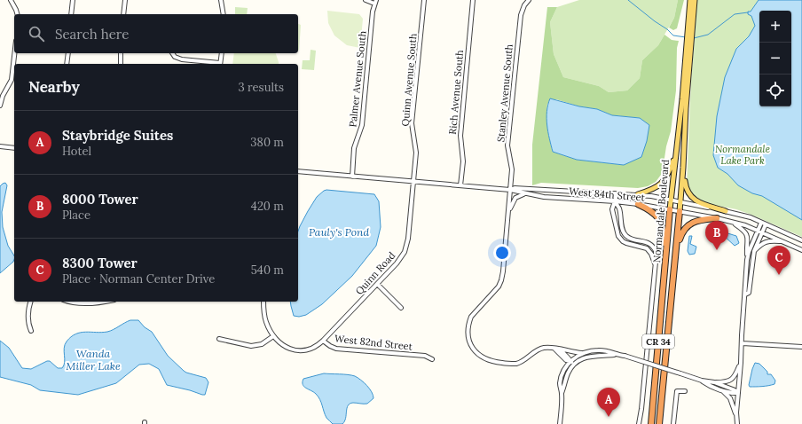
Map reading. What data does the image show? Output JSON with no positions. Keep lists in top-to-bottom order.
{
  "streets": {
    "highway": ["Normandale Boulevard", "CR 34"],
    "street": [
      "Palmer Avenue South",
      "Quinn Avenue South",
      "Rich Avenue South",
      "Stanley Avenue South",
      "West 84th Street",
      "Quinn Road",
      "West 82nd Street"
    ]
  },
  "crossings": [
    ["Palmer Avenue South", "West 84th Street"],
    ["Quinn Avenue South", "West 84th Street"],
    ["Quinn Avenue South", "Quinn Road"],
    ["Rich Avenue South", "West 84th Street"],
    ["Stanley Avenue South", "West 84th Street"],
    ["West 84th Street", "Normandale Boulevard"],
    ["West 84th Street", "Quinn Road"],
    ["Quinn Road", "West 82nd Street"]
  ],
  "water": ["Pauly's Pond", "Wanda Miller Lake"],
  "parks": ["Normandale Lake Park"],
  "page": {
    "map_buttons": ["+", "−"],
    "search": "Search here",
    "heading": ["Nearby", "3 results"],
    "list": [
      {
        "mark": "A",
        "name": "Staybridge Suites",
        "note": "Hotel",
        "value": "380 m"
      },
      {
        "mark": "B",
        "name": "8000 Tower",
        "note": "Place",
        "value": "420 m"
      },
      {
        "mark": "C",
        "name": "8300 Tower",
        "note": "Place · Norman Center Drive",
        "value": "540 m"
      }
    ],
    "pins": ["B", "C", "A"]
  }
}
